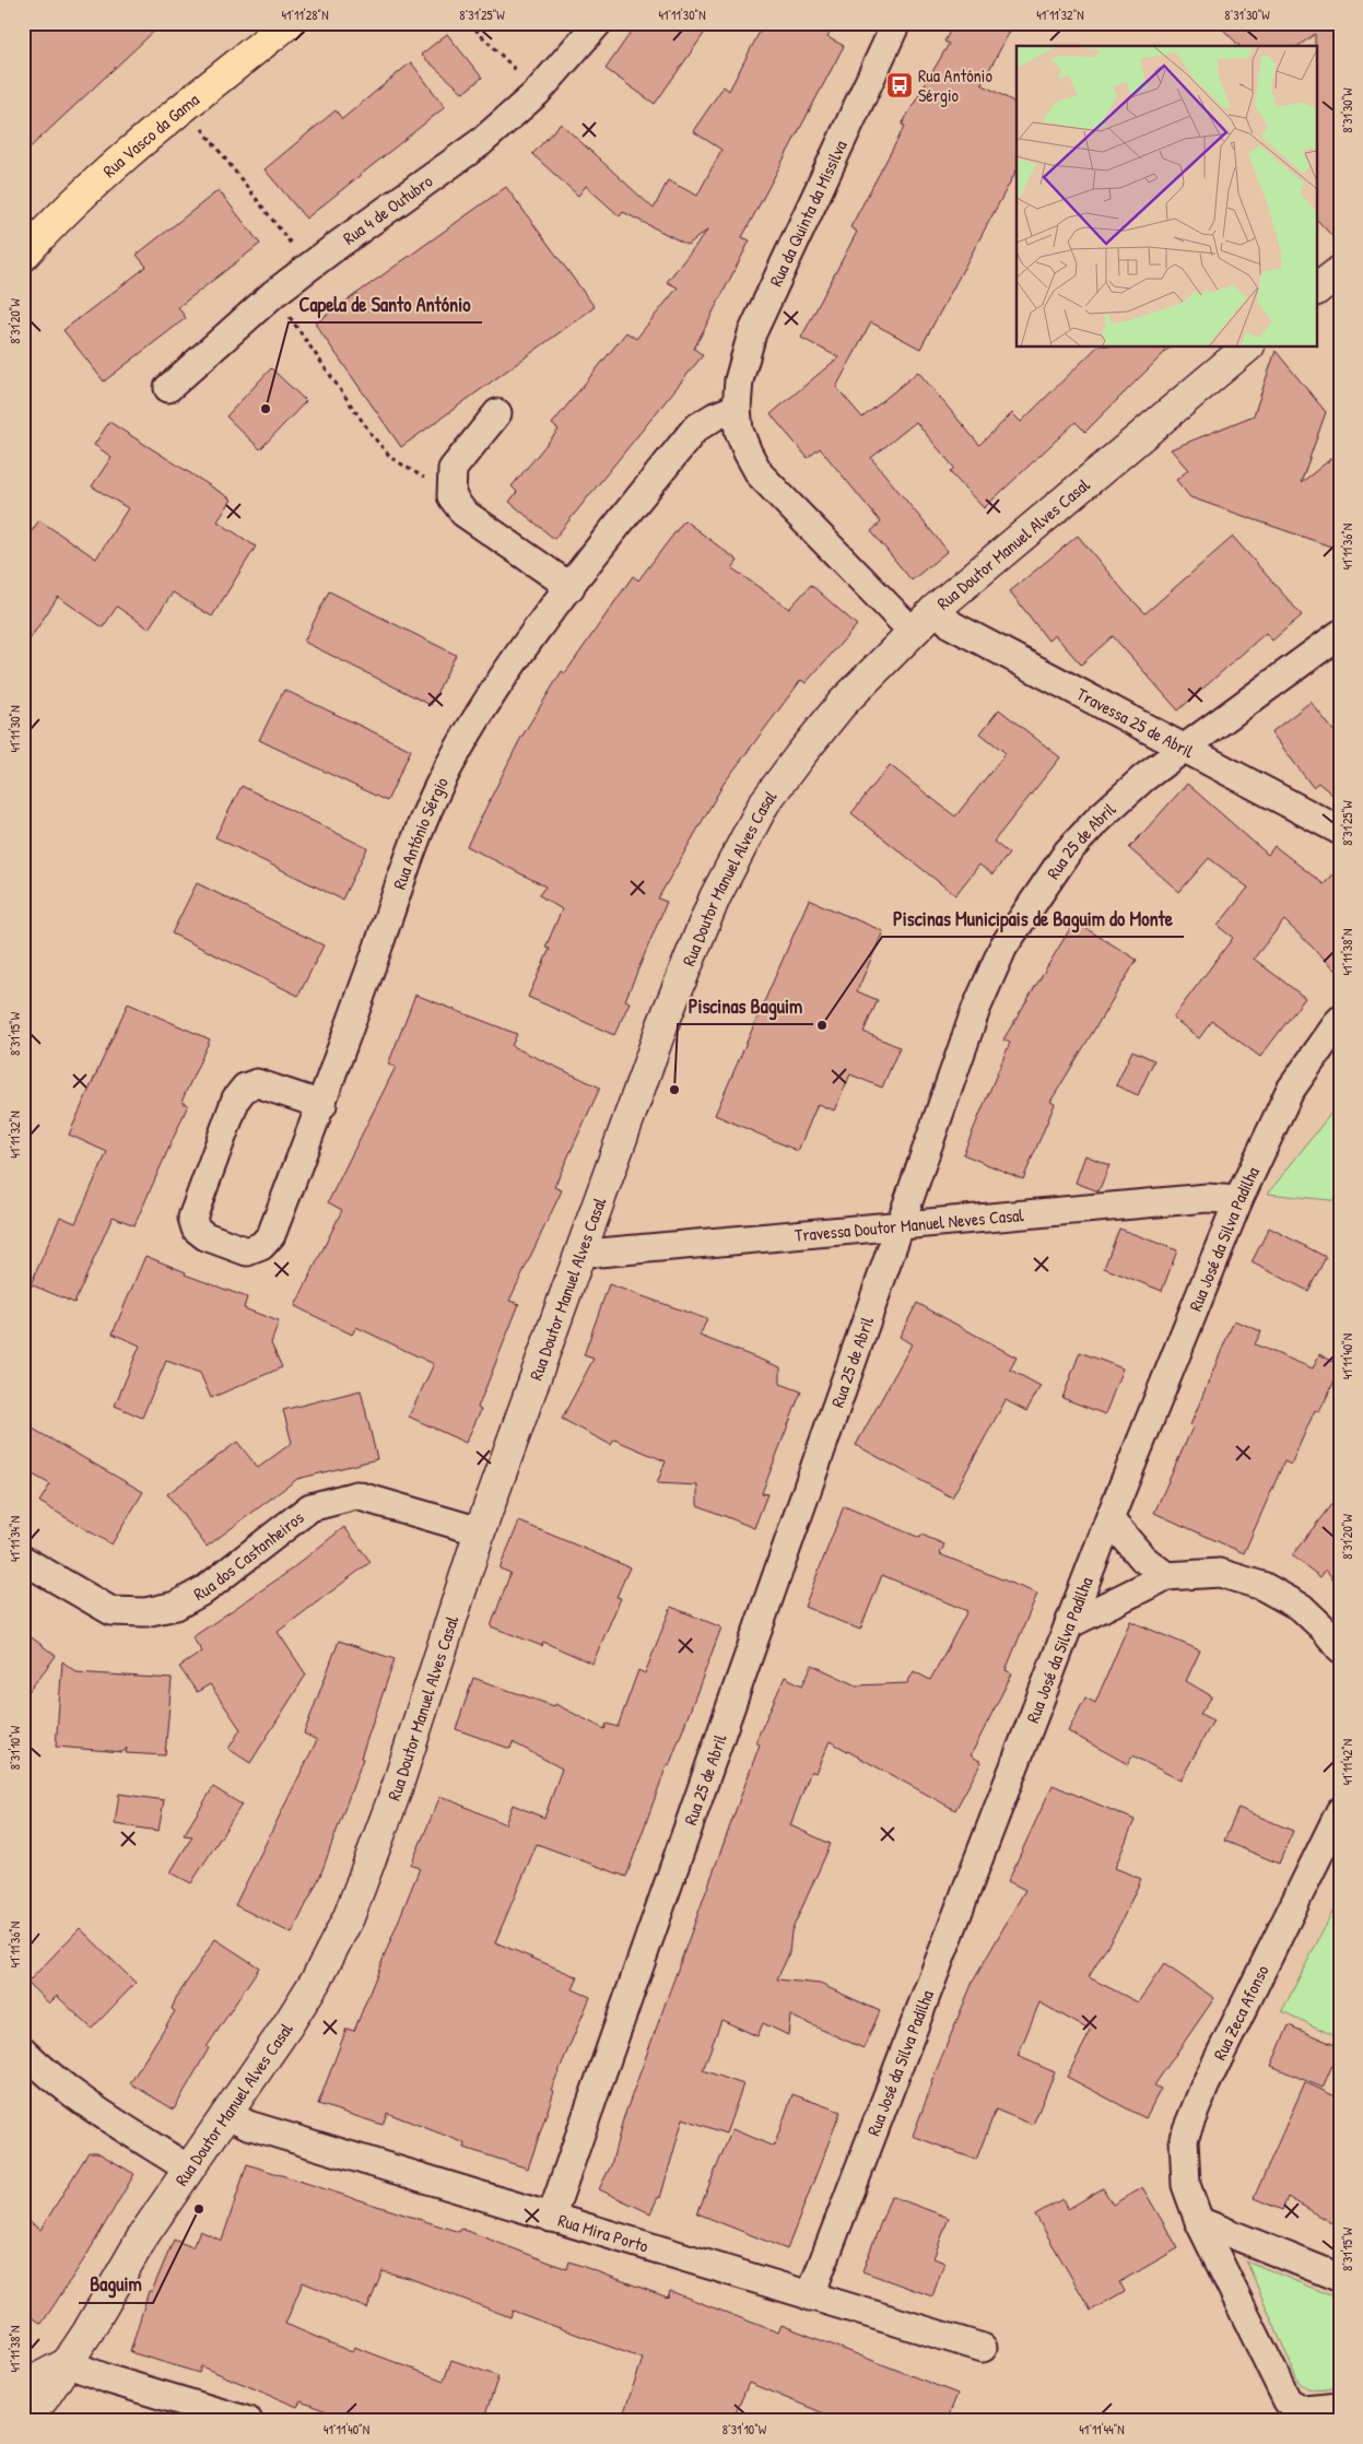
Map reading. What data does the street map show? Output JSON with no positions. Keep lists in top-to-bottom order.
{
  "streets": {
    "main road": ["Rua Vasco da Gama"],
    "street": [
      "Rua 4 de Outubro",
      "Rua da Quinta da Missilva",
      "Rua Doutor Manuel Alves Casal",
      "Travessa 25 de Abril",
      "Rua António Sérgio",
      "Rua 25 de Abril",
      "Travessa Doutor Manuel Neves Casal",
      "Rua José da Silva Padilha",
      "Rua dos Castanheiros",
      "Rua Zeca Afonso",
      "Rua Mira Porto"
    ]
  },
  "crossings": [
    ["Rua da Quinta da Missilva", "Rua Doutor Manuel Alves Casal"],
    ["Rua Doutor Manuel Alves Casal", "Travessa 25 de Abril"],
    ["Rua Doutor Manuel Alves Casal", "Travessa Doutor Manuel Neves Casal"],
    ["Rua Doutor Manuel Alves Casal", "Rua dos Castanheiros"],
    ["Rua Doutor Manuel Alves Casal", "Rua Mira Porto"],
    ["Travessa 25 de Abril", "Rua 25 de Abril"],
    ["Rua 25 de Abril", "Travessa Doutor Manuel Neves Casal"],
    ["Rua 25 de Abril", "Rua Mira Porto"],
    ["Travessa Doutor Manuel Neves Casal", "Rua José da Silva Padilha"],
    ["Rua José da Silva Padilha", "Rua Mira Porto"]
  ],
  "places": {
    "bus stop": ["Rua António Sérgio"],
    "other": [
      "Capela de Santo António",
      "Piscinas Municipais de Baguim do Monte",
      "Piscinas Baguim",
      "Baguim"
    ]
  },
  "coordinates": [
    "41°11'28\"N",
    "8°31'25\"W",
    "41°11'30\"N",
    "41°11'32\"N",
    "8°31'30\"W",
    "8°31'20\"W",
    "41°11'36\"N",
    "41°11'38\"N",
    "8°31'15\"W",
    "41°11'40\"N",
    "41°11'34\"N",
    "8°31'10\"W",
    "41°11'42\"N",
    "41°11'44\"N"
  ]
}
